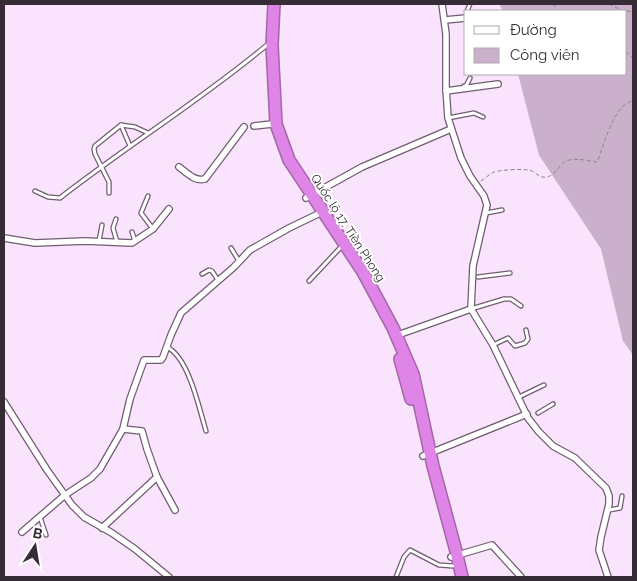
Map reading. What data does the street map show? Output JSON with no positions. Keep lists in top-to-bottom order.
{
  "streets": {
    "highway": ["Quốc lộ 17, Tiền Phong"]
  },
  "legend": ["Đường", "Công viên"],
  "north": "top"
}
